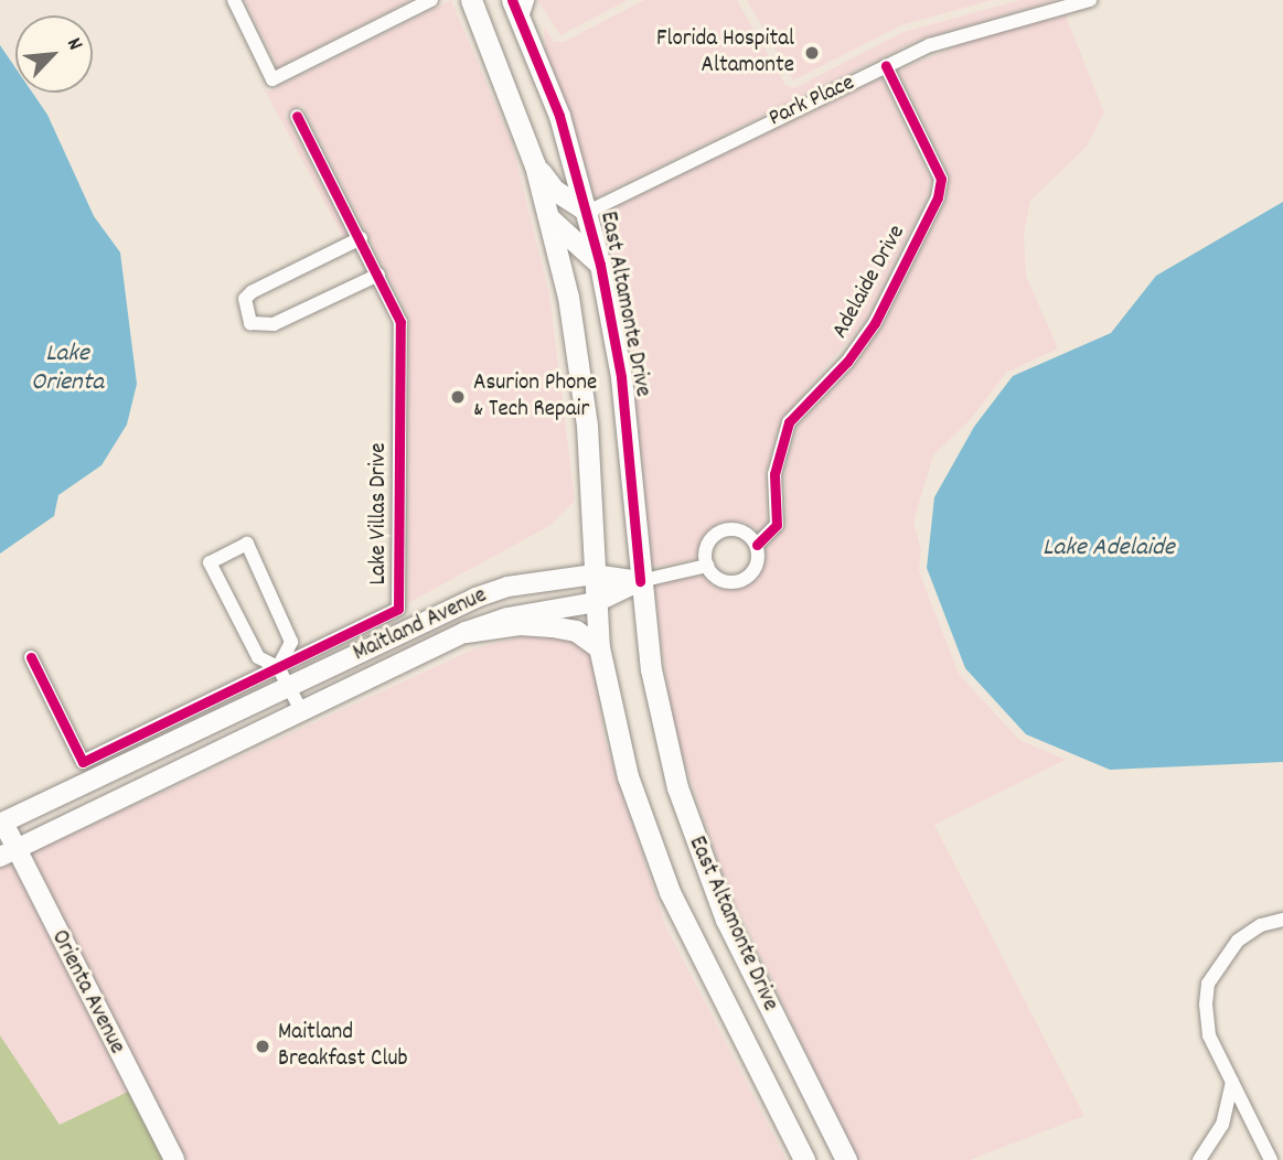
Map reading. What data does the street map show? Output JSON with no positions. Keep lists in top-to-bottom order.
{
  "streets": {
    "main road": ["East Altamonte Drive", "Maitland Avenue", "Orienta Avenue"],
    "street": ["Park Place", "Adelaide Drive", "Lake Villas Drive"]
  },
  "crossings": [
    ["Park Place", "Adelaide Drive"],
    ["Park Place", "East Altamonte Drive"],
    ["East Altamonte Drive", "Maitland Avenue"],
    ["Maitland Avenue", "Orienta Avenue"]
  ],
  "water": ["Lake Orienta", "Lake Adelaide"],
  "places": ["Florida Hospital Altamonte", "Asurion Phone & Tech Repair", "Maitland Breakfast Club"],
  "north": "top right"
}
